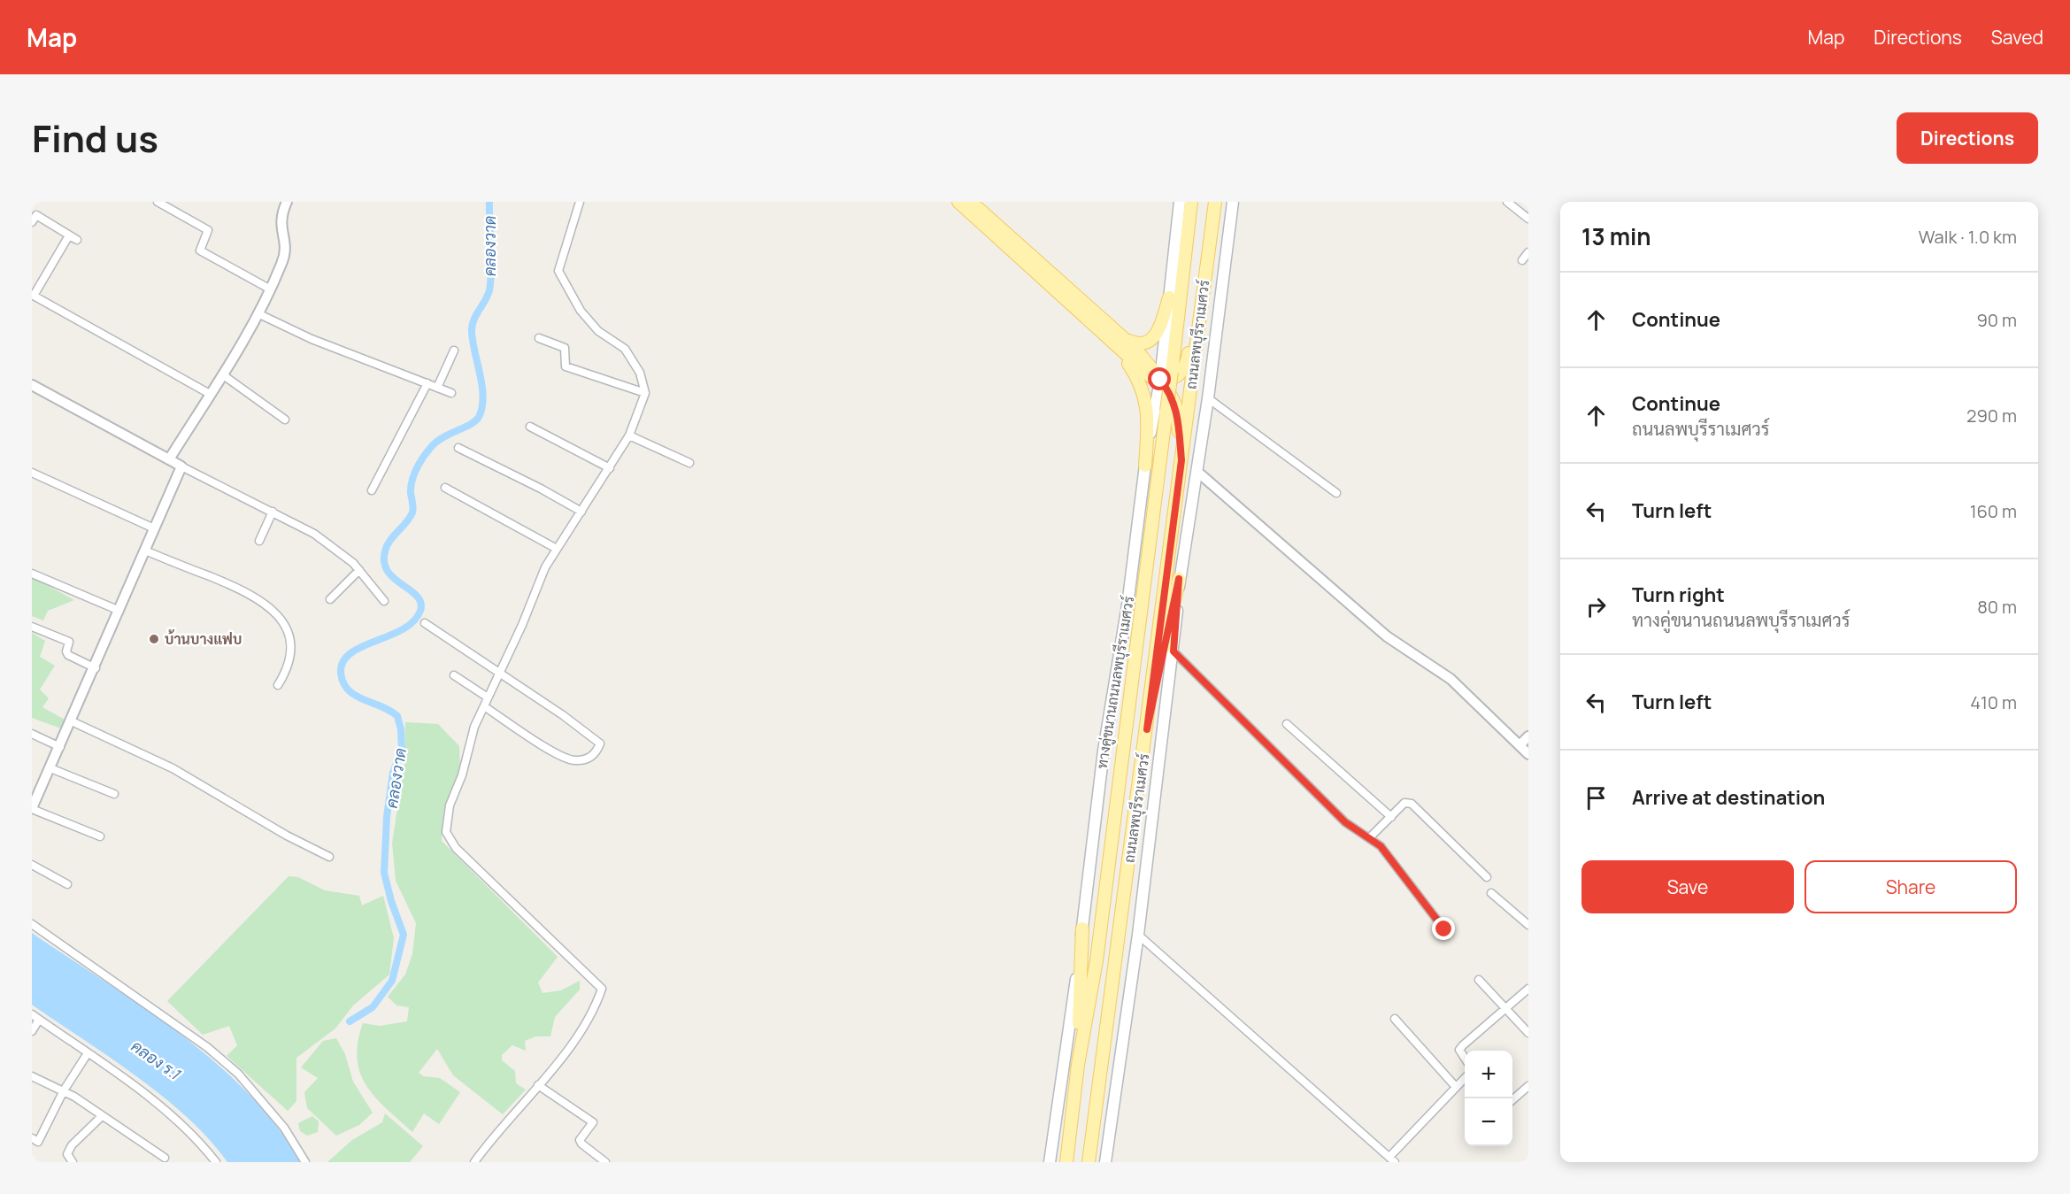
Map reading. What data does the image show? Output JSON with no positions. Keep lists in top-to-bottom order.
{
  "streets": {
    "main road": ["ถนนลพบุรีราเมศวร์", "ทางคู่ขนานถนนลพบุรีราเมศวร์"]
  },
  "water": ["คลองวาด", "คลอง ร.1"],
  "places": ["บ้านบางแฟบ"],
  "page": {
    "header": "Map",
    "nav": ["Map", "Directions", "Saved"],
    "title": "Find us",
    "buttons": [
      "Directions",
      ["Save", "Share"]
    ],
    "heading": ["13 min", "Walk · 1.0 km"],
    "list": [
      ["Continue", "90 m"],
      ["Continue", "ถนนลพบุรีราเมศวร์", "290 m"],
      ["Turn left", "160 m"],
      ["Turn right", "ทางคู่ขนานถนนลพบุรีราเมศวร์", "80 m"],
      ["Turn left", "410 m"],
      "Arrive at destination"
    ],
    "map_buttons": ["+", "−"]
  }
}
